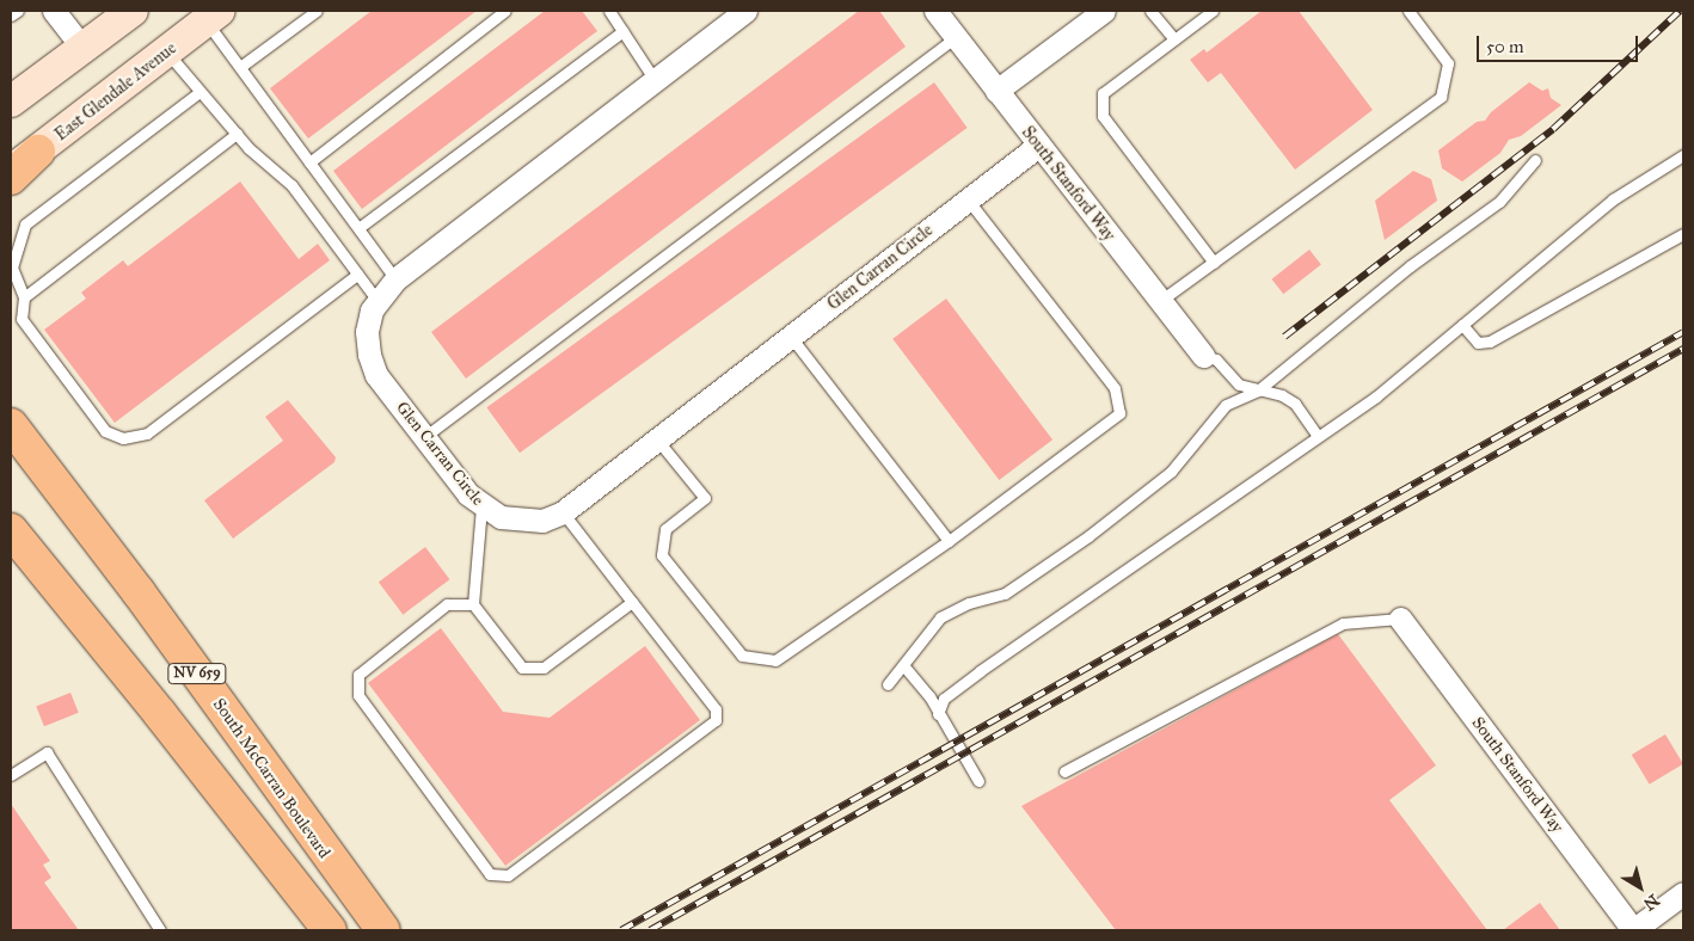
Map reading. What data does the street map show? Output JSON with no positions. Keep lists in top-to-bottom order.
{
  "streets": {
    "main road": ["East Glendale Avenue", "NV 659", "South McCarran Boulevard"],
    "street": ["South Stanford Way", "Glen Carran Circle"]
  },
  "crossings": [
    ["South Stanford Way", "Glen Carran Circle"]
  ],
  "scale_bar": "50 m",
  "north": "bottom right"
}
